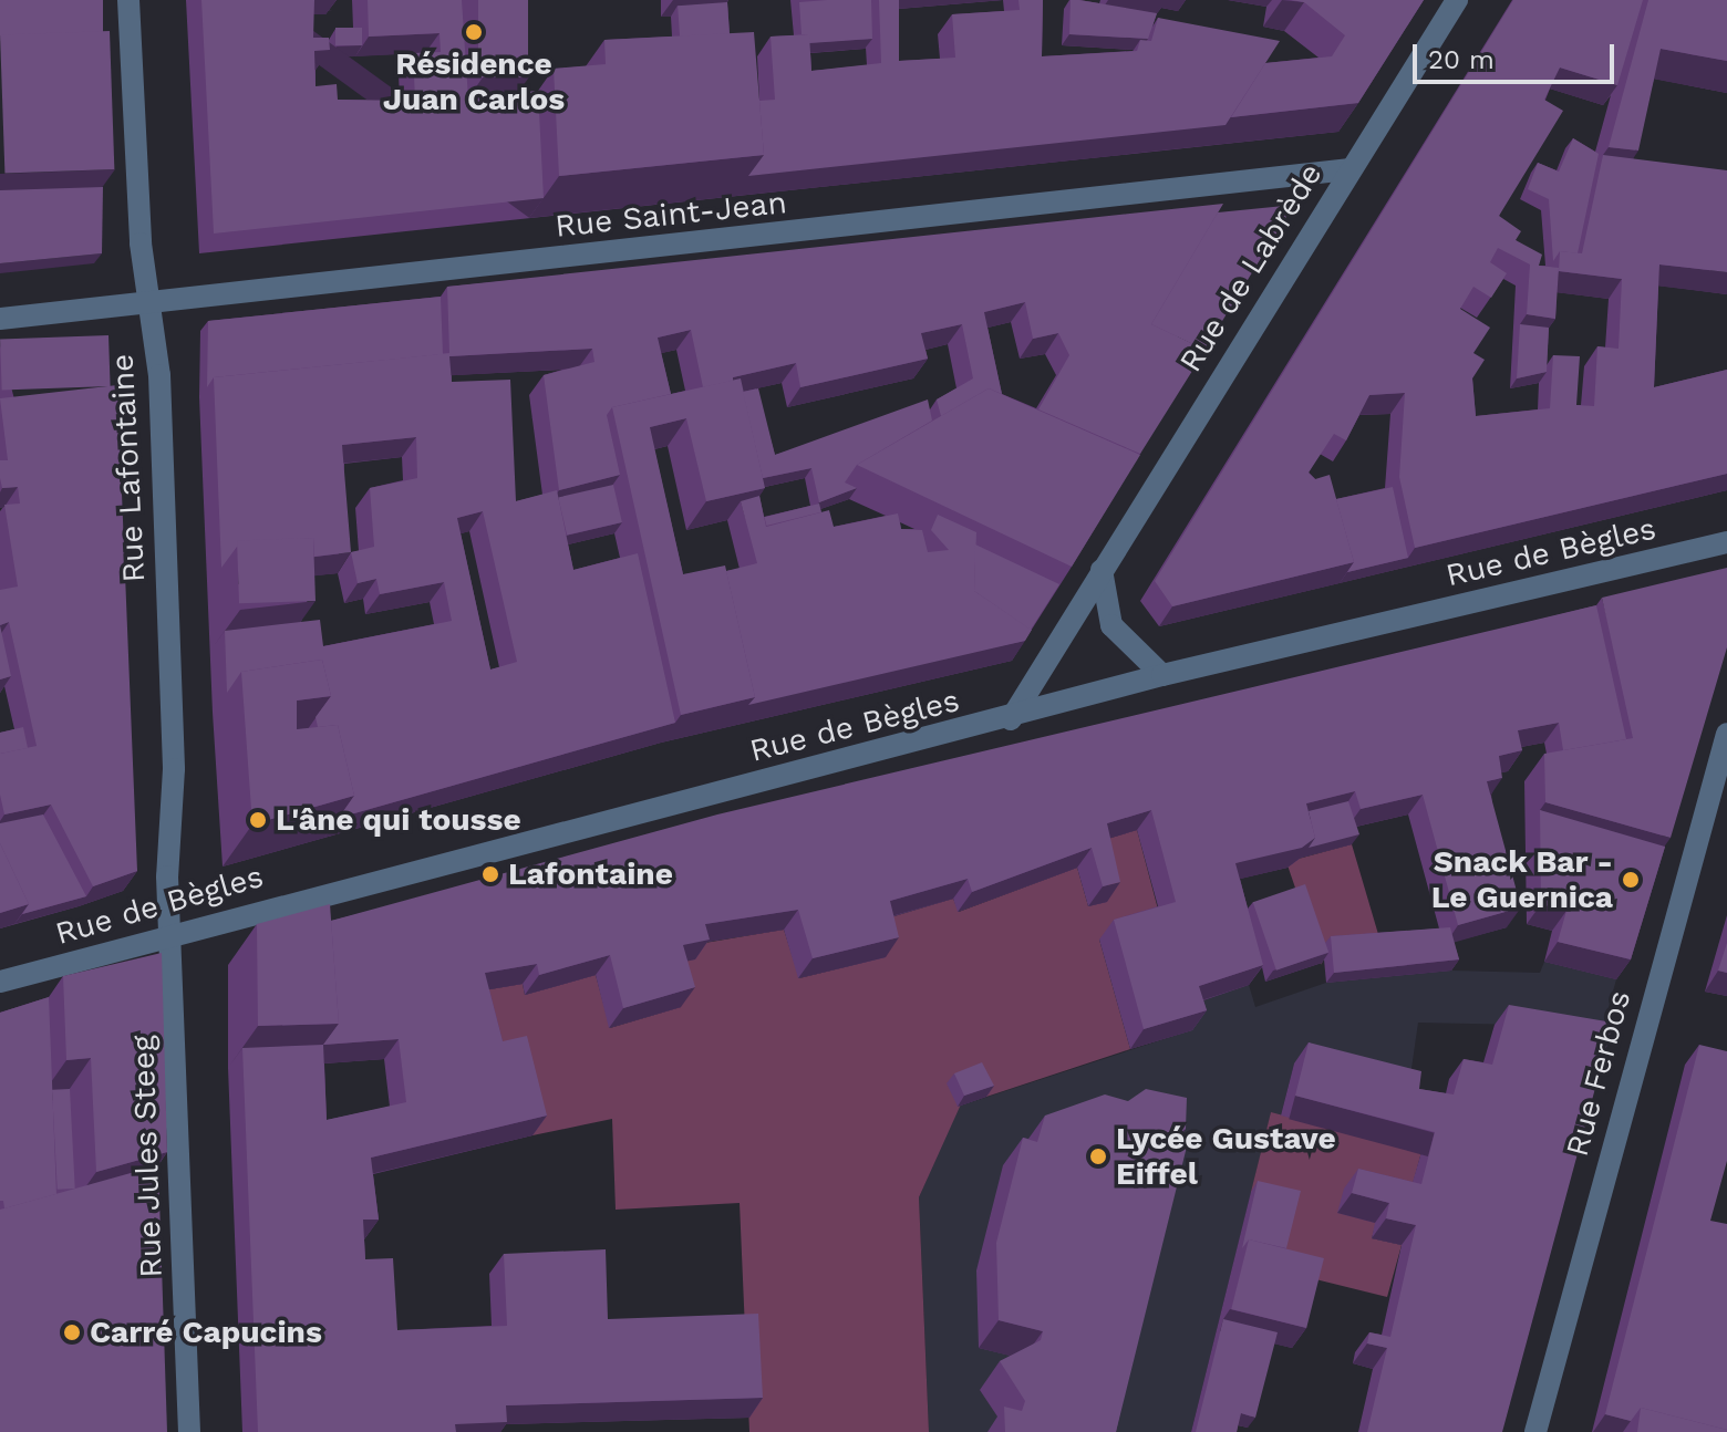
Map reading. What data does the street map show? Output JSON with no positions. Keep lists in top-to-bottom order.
{
  "streets": {
    "street": [
      "Rue Saint-Jean",
      "Rue de Labrède",
      "Rue Lafontaine",
      "Rue de Bègles",
      "Rue Ferbos",
      "Rue Jules Steeg"
    ]
  },
  "crossings": [
    ["Rue Saint-Jean", "Rue de Labrède"],
    ["Rue Saint-Jean", "Rue Lafontaine"],
    ["Rue de Labrède", "Rue de Bègles"],
    ["Rue Lafontaine", "Rue de Bègles"],
    ["Rue Lafontaine", "Rue Jules Steeg"],
    ["Rue de Bègles", "Rue Jules Steeg"]
  ],
  "places": [
    "Résidence Juan Carlos",
    "L'âne qui tousse",
    "Lafontaine",
    "Snack Bar - Le Guernica",
    "Lycée Gustave Eiffel",
    "Carré Capucins"
  ],
  "scale_bar": "20 m"
}
